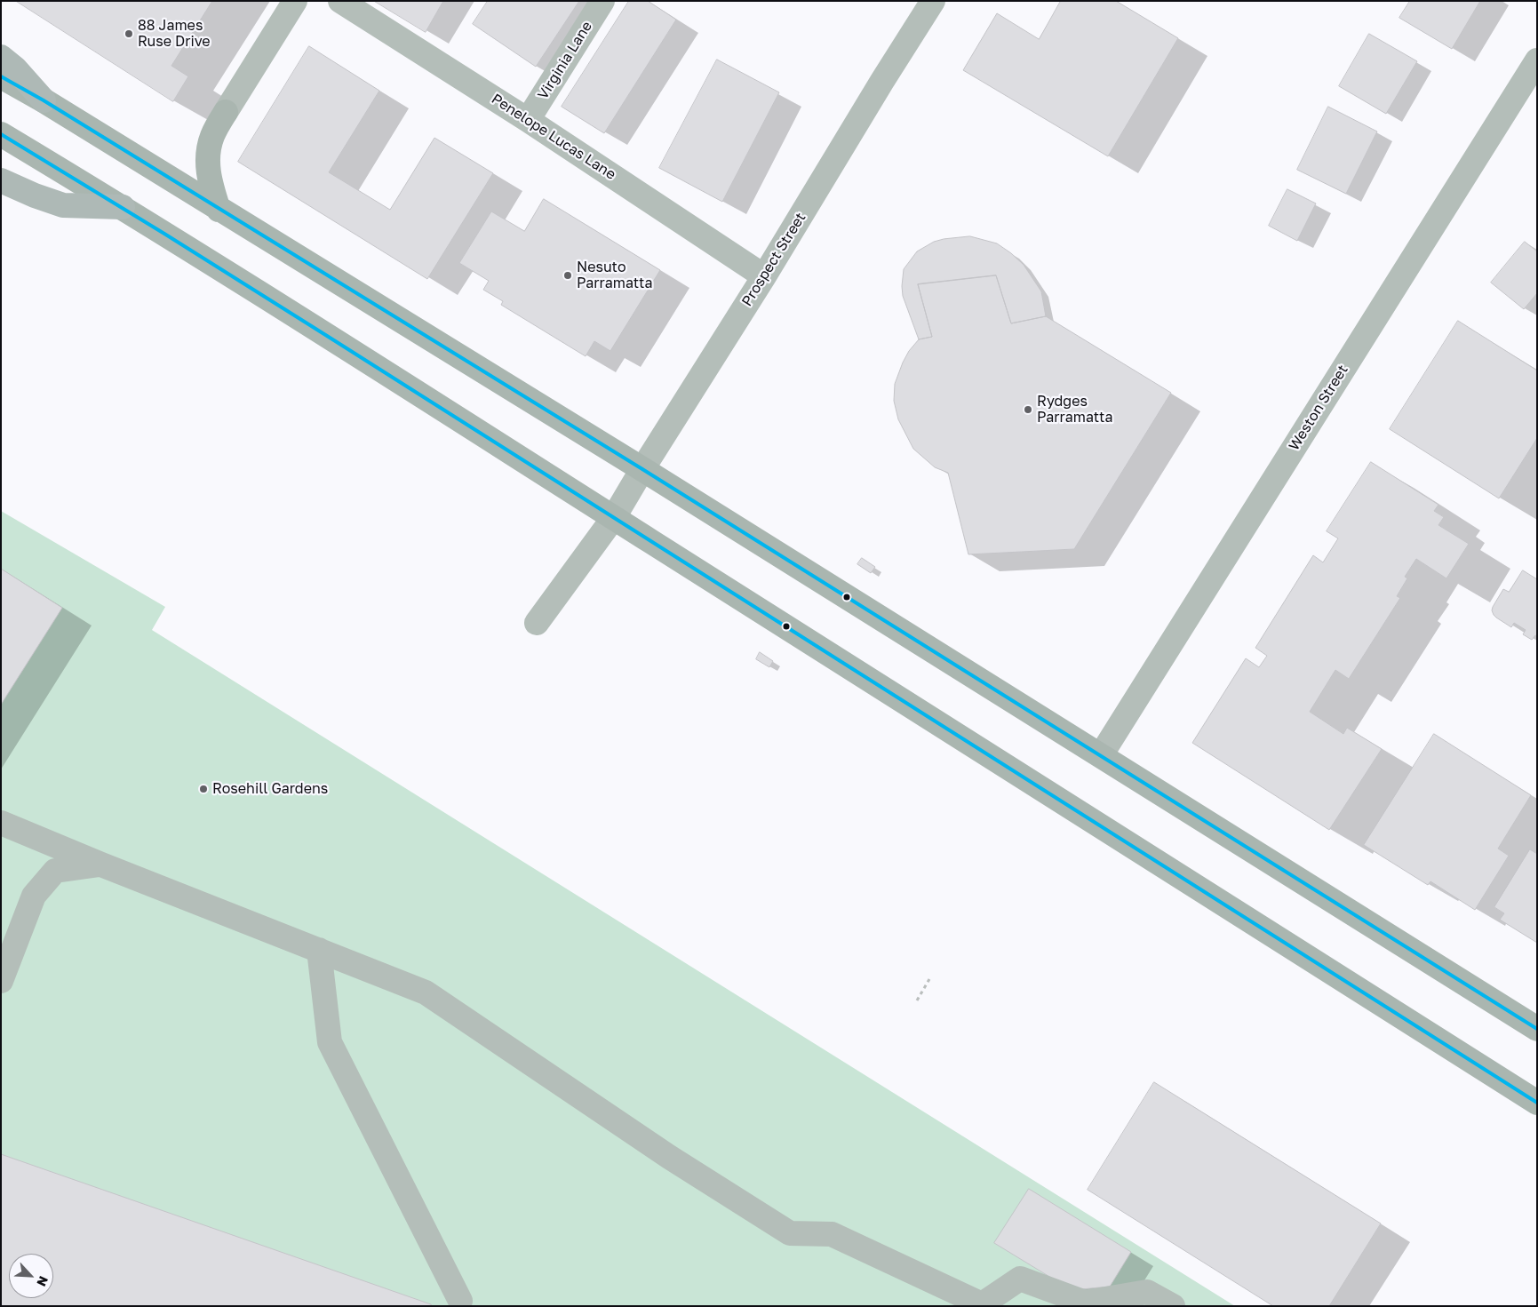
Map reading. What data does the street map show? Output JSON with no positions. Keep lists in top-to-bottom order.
{
  "streets": {
    "street": [
      "Virginia Lane",
      "Penelope Lucas Lane",
      "Prospect Street",
      "Weston Street"
    ]
  },
  "crossings": [
    ["Virginia Lane", "Penelope Lucas Lane"],
    ["Penelope Lucas Lane", "Prospect Street"]
  ],
  "places": [
    "88 James Ruse Drive",
    "Nesuto Parramatta",
    "Rydges Parramatta",
    "Rosehill Gardens"
  ],
  "north": "bottom right"
}
